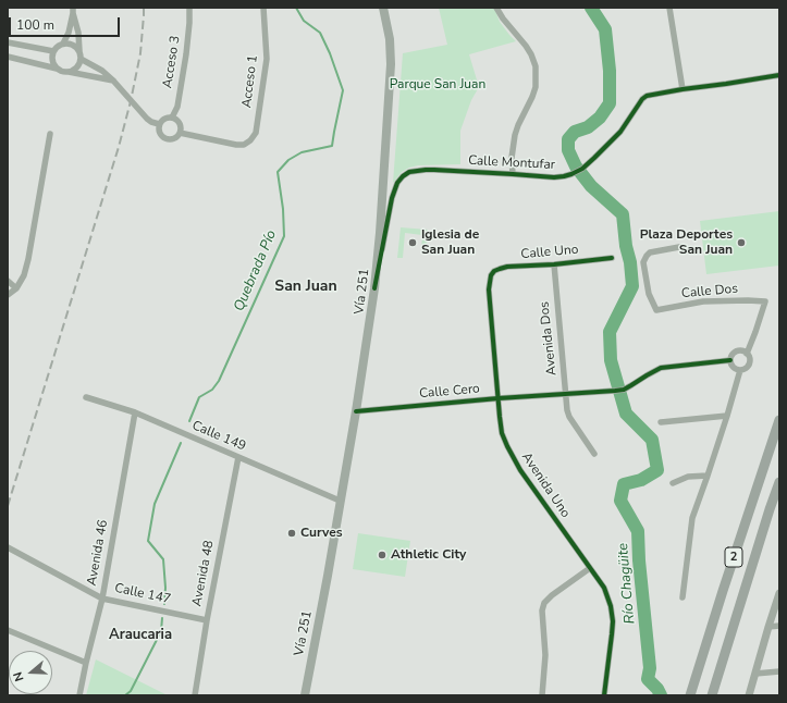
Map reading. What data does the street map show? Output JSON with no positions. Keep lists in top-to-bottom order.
{
  "streets": {
    "highway": ["2"],
    "main road": ["Vía 251"],
    "street": [
      "Acceso 3",
      "Acceso 1",
      "Calle Montufar",
      "Calle Uno",
      "Calle Dos",
      "Avenida Dos",
      "Calle Cero",
      "Calle 149",
      "Avenida Uno",
      "Avenida 46",
      "Avenida 48",
      "Calle 147"
    ]
  },
  "crossings": [
    ["Acceso 3", "Acceso 1"],
    ["Calle Montufar", "Vía 251"],
    ["Calle Uno", "Avenida Dos"],
    ["Calle Uno", "Avenida Uno"],
    ["Vía 251", "Calle Cero"],
    ["Vía 251", "Calle 149"],
    ["Calle Dos", "Calle Cero"],
    ["Avenida Dos", "Calle Cero"],
    ["Calle Cero", "Avenida Uno"],
    ["Calle 149", "Avenida 46"],
    ["Calle 149", "Avenida 48"],
    ["Avenida 46", "Calle 147"],
    ["Avenida 48", "Calle 147"]
  ],
  "districts": ["San Juan", "Araucaria"],
  "water": ["Quebrada Pío", "Río Chagüite"],
  "parks": ["Parque San Juan"],
  "places": [
    "Iglesia de San Juan",
    "Plaza Deportes San Juan",
    "Curves",
    "Athletic City"
  ],
  "scale_bar": "100 m",
  "north": "left"
}
